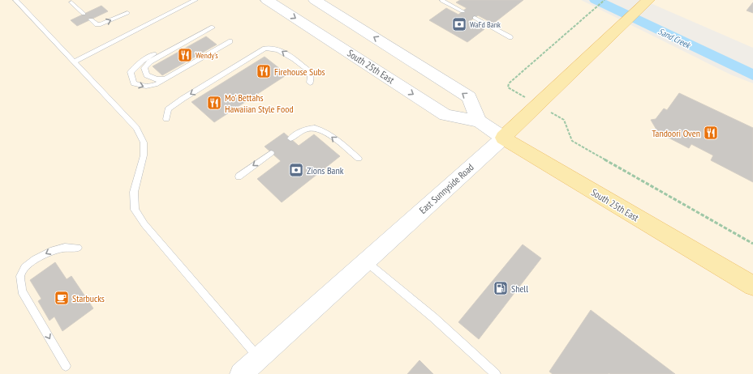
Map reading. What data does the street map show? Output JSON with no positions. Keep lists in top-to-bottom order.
{
  "streets": {
    "main road": ["South 25th East", "East Sunnyside Road"]
  },
  "crossings": [
    ["South 25th East", "East Sunnyside Road"]
  ],
  "water": ["Sand Creek"],
  "places": {
    "bank": ["WaFd Bank", "Zions Bank"],
    "restaurant": [
      "Wendy's",
      "Firehouse Subs",
      "Mo' Bettahs Hawaiian Style Food",
      "Tandoori Oven"
    ],
    "fuel station": ["Shell"],
    "cafe": ["Starbucks"]
  }
}
